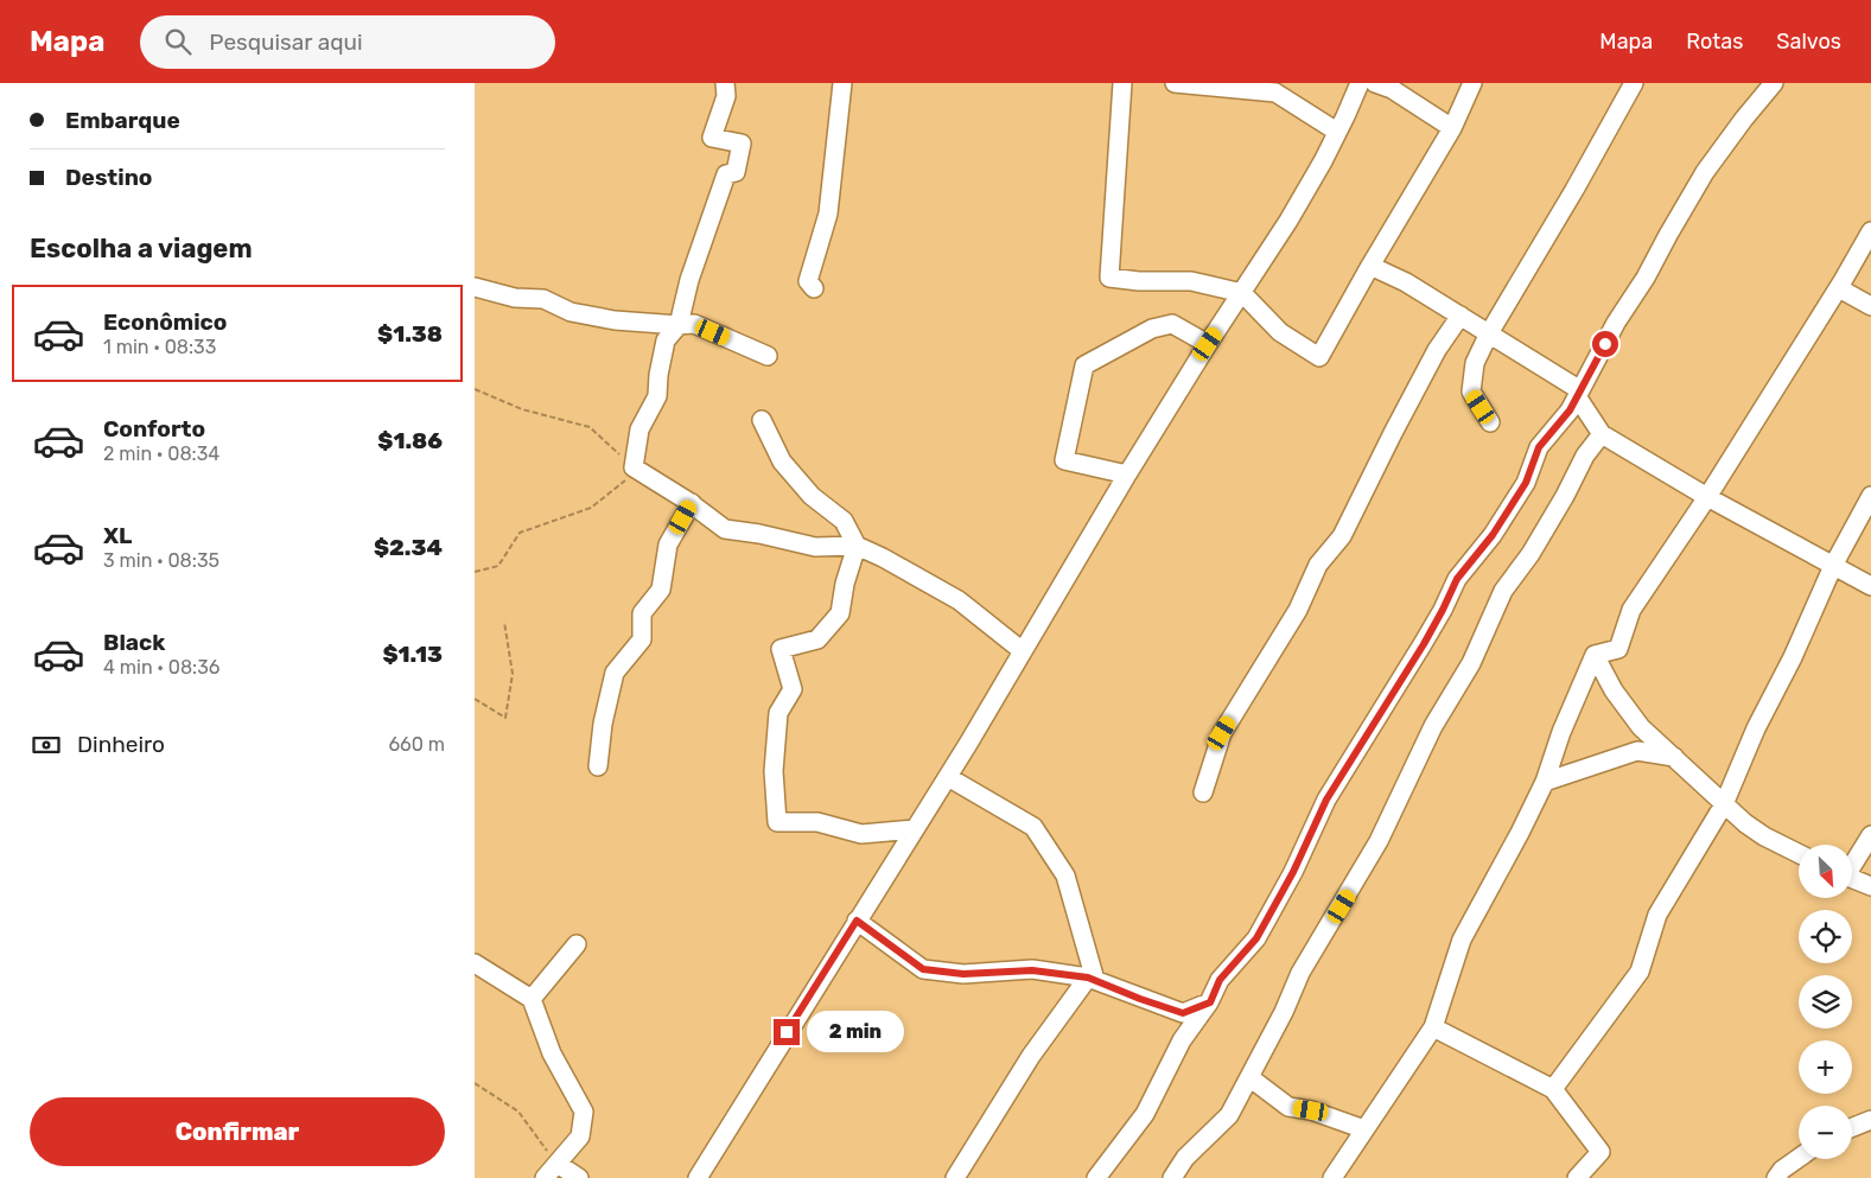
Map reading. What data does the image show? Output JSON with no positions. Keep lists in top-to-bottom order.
{
  "north": "bottom right",
  "page": {
    "header": "Mapa",
    "search": "Pesquisar aqui",
    "nav": ["Mapa", "Rotas", "Salvos"],
    "banner": ["Embarque", "Destino"],
    "heading": "Escolha a viagem",
    "list": [
      {
        "name": "Econômico",
        "note": "1 min · 08:33",
        "value": "$1.38"
      },
      {
        "name": "Conforto",
        "note": "2 min · 08:34",
        "value": "$1.86"
      },
      {
        "name": "XL",
        "note": "3 min · 08:35",
        "value": "$2.34"
      },
      {
        "name": "Black",
        "note": "4 min · 08:36",
        "value": "$1.13"
      }
    ],
    "pay": ["Dinheiro", "660 m"],
    "map_buttons": ["+", "−"],
    "bubble": "2 min",
    "buttons": "Confirmar"
  }
}
